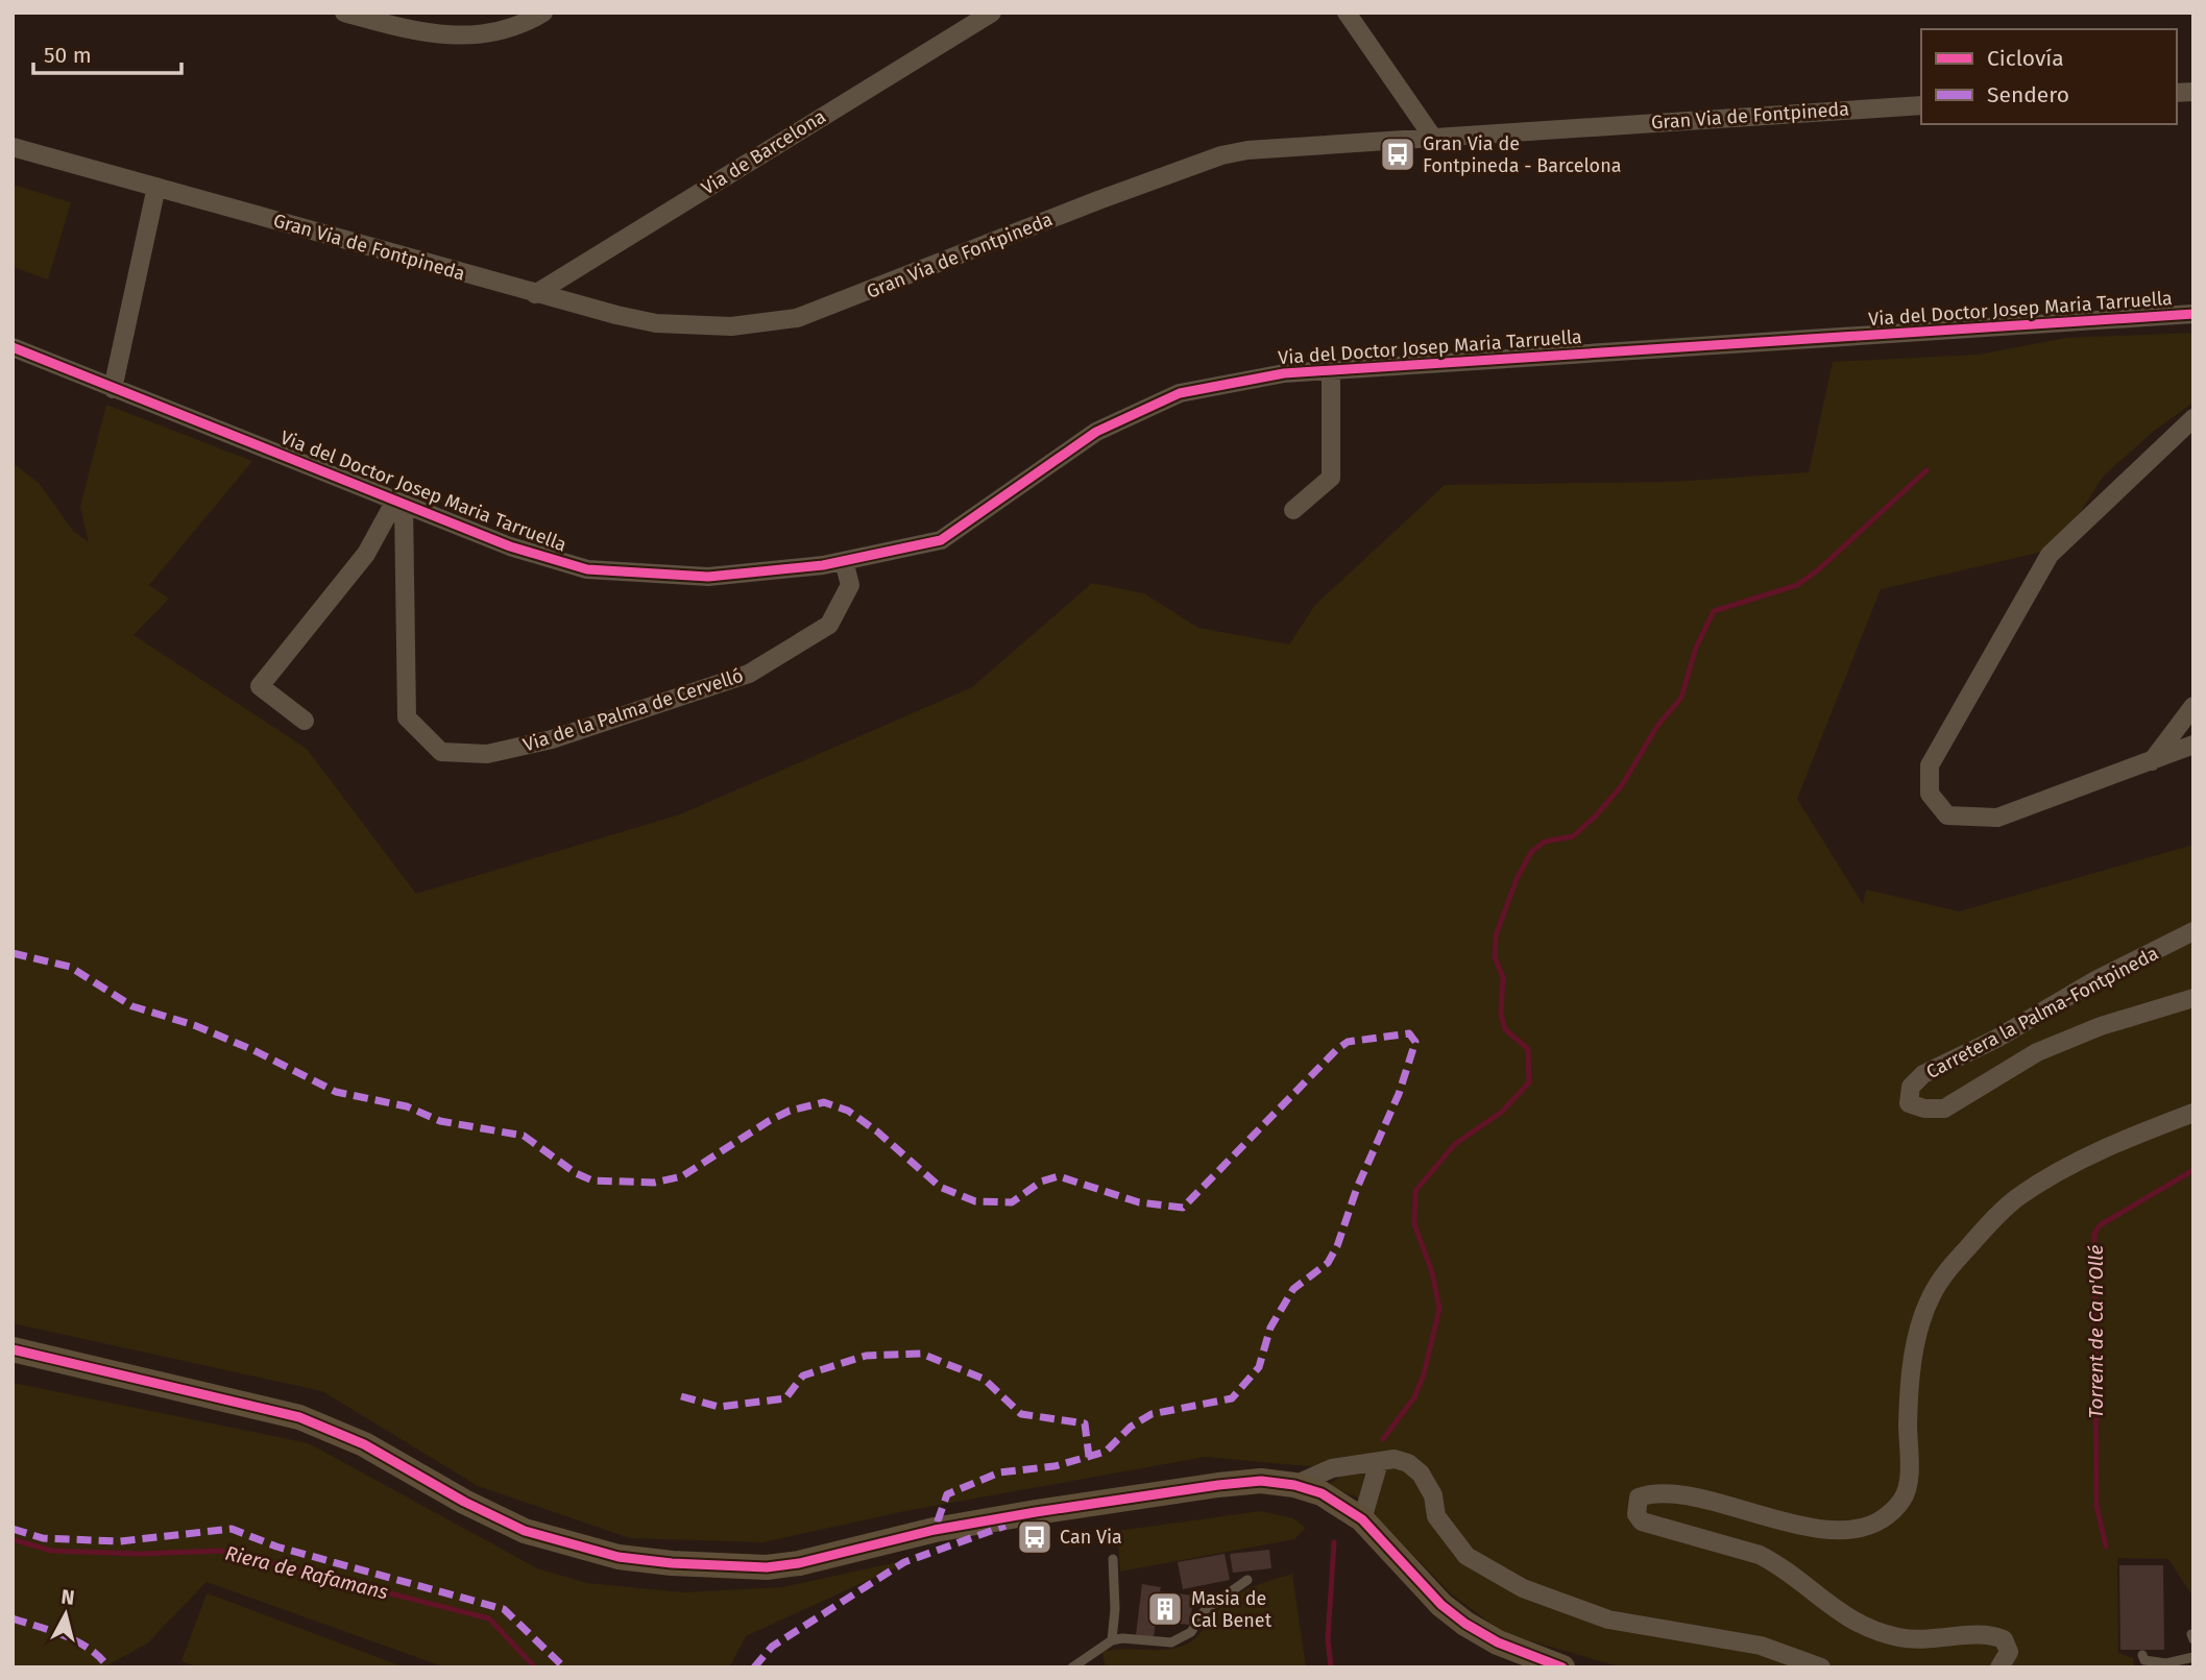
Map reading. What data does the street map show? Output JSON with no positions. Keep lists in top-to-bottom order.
{
  "streets": {
    "street": [
      "Gran Via de Fontpineda",
      "Via de Barcelona",
      "Via del Doctor Josep Maria Tarruella",
      "Via de la Palma de Cervelló",
      "Carretera la Palma-Fontpineda"
    ]
  },
  "crossings": [
    ["Gran Via de Fontpineda", "Via de Barcelona"],
    ["Via del Doctor Josep Maria Tarruella", "Via de la Palma de Cervelló"]
  ],
  "water": ["Torrent de Ca n'Ollé", "Riera de Rafamans"],
  "places": {
    "bus stop": ["Gran Via de Fontpineda - Barcelona", "Can Via"],
    "building": ["Masia de Cal Benet"]
  },
  "legend": ["Ciclovía", "Sendero"],
  "scale_bar": "50 m",
  "north": "top"
}
